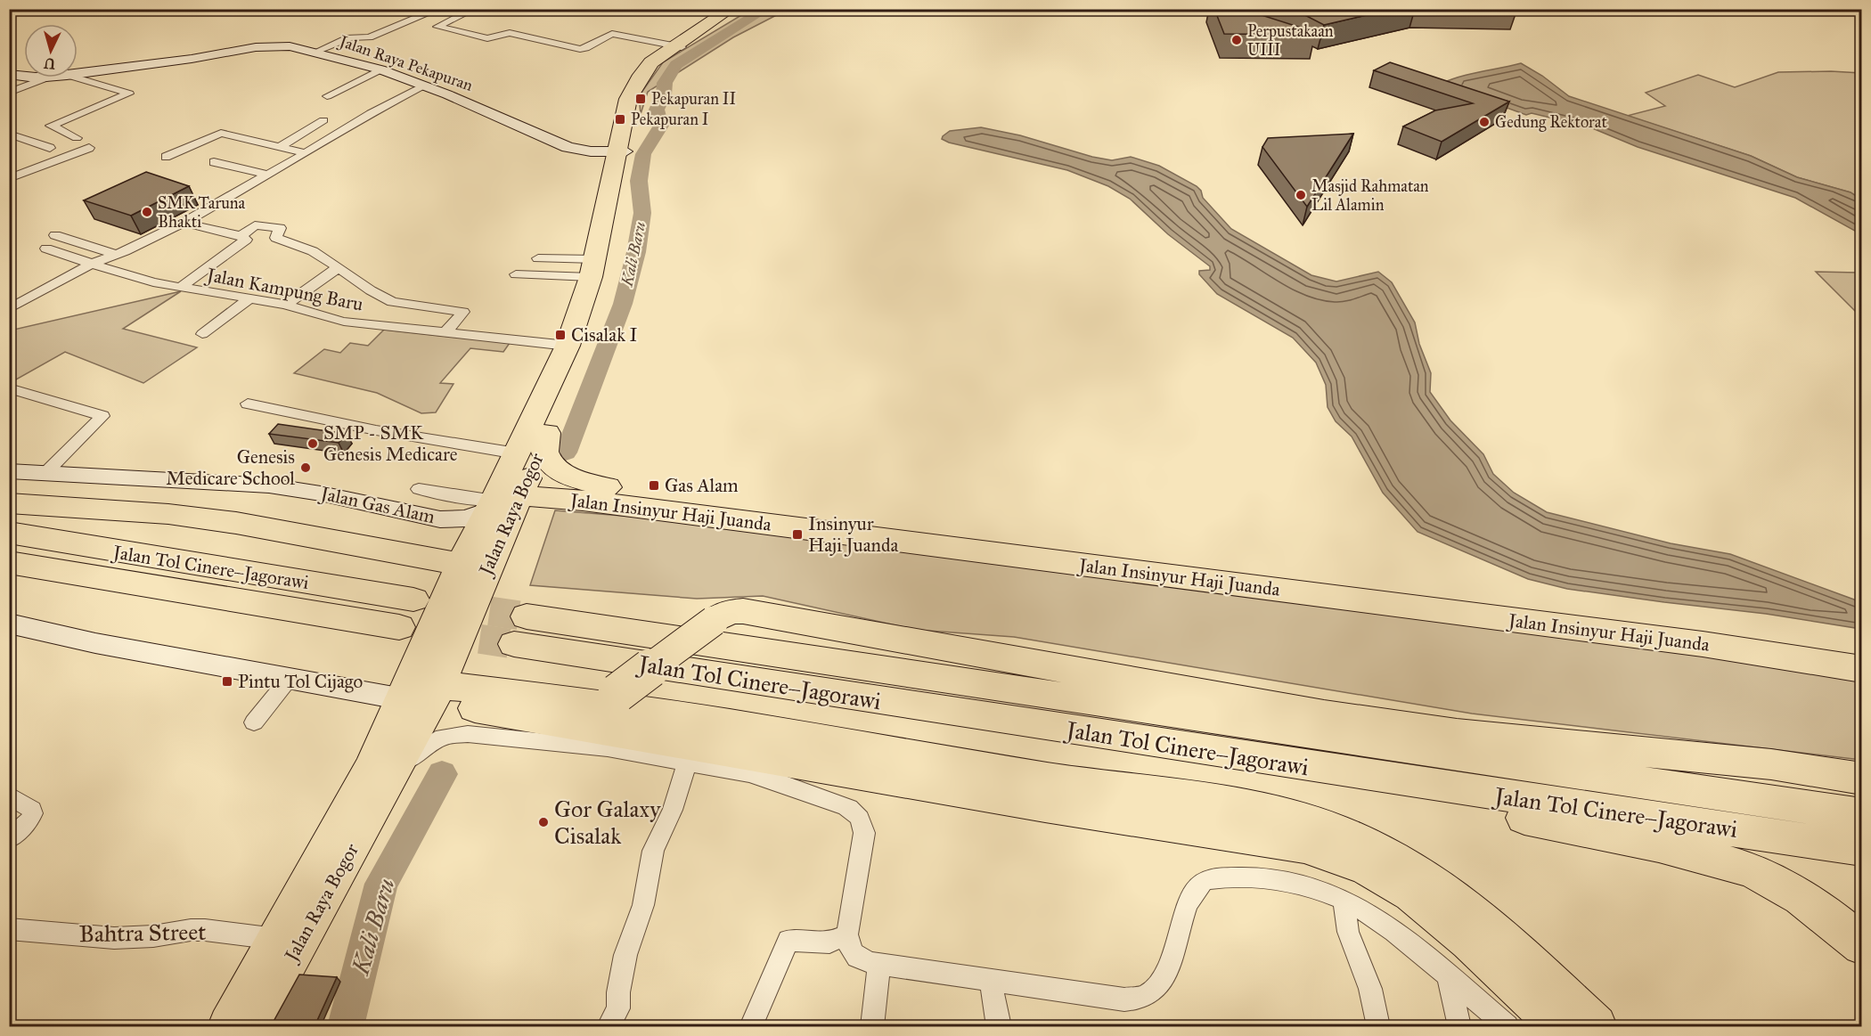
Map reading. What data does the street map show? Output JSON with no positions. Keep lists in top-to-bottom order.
{
  "streets": {
    "highway": ["Jalan Insinyur Haji Juanda", "Jalan Raya Bogor", "Jalan Tol Cinere–Jagorawi"],
    "main road": ["Jalan Raya Pekapuran", "Jalan Gas Alam"],
    "street": ["Jalan Kampung Baru", "Bahtra Street"]
  },
  "crossings": [
    ["Jalan Raya Pekapuran", "Jalan Raya Bogor"],
    ["Jalan Kampung Baru", "Jalan Raya Bogor"],
    ["Jalan Gas Alam", "Jalan Insinyur Haji Juanda"],
    ["Jalan Gas Alam", "Jalan Raya Bogor"],
    ["Jalan Insinyur Haji Juanda", "Jalan Raya Bogor"],
    ["Jalan Raya Bogor", "Bahtra Street"]
  ],
  "water": ["Kali Baru"],
  "places": {
    "other": [
      "Perpustakaan UIII",
      "Gedung Rektorat",
      "Masjid Rahmatan Lil Alamin",
      "SMK Taruna Bhakti",
      "SMP - SMK Genesis Medicare",
      "Genesis Medicare School",
      "Gor Galaxy Cisalak"
    ],
    "transit": [
      "Pekapuran II",
      "Pekapuran I",
      "Cisalak I",
      "Gas Alam",
      "Insinyur Haji Juanda",
      "Pintu Tol Cijago"
    ]
  },
  "north": "bottom"
}
